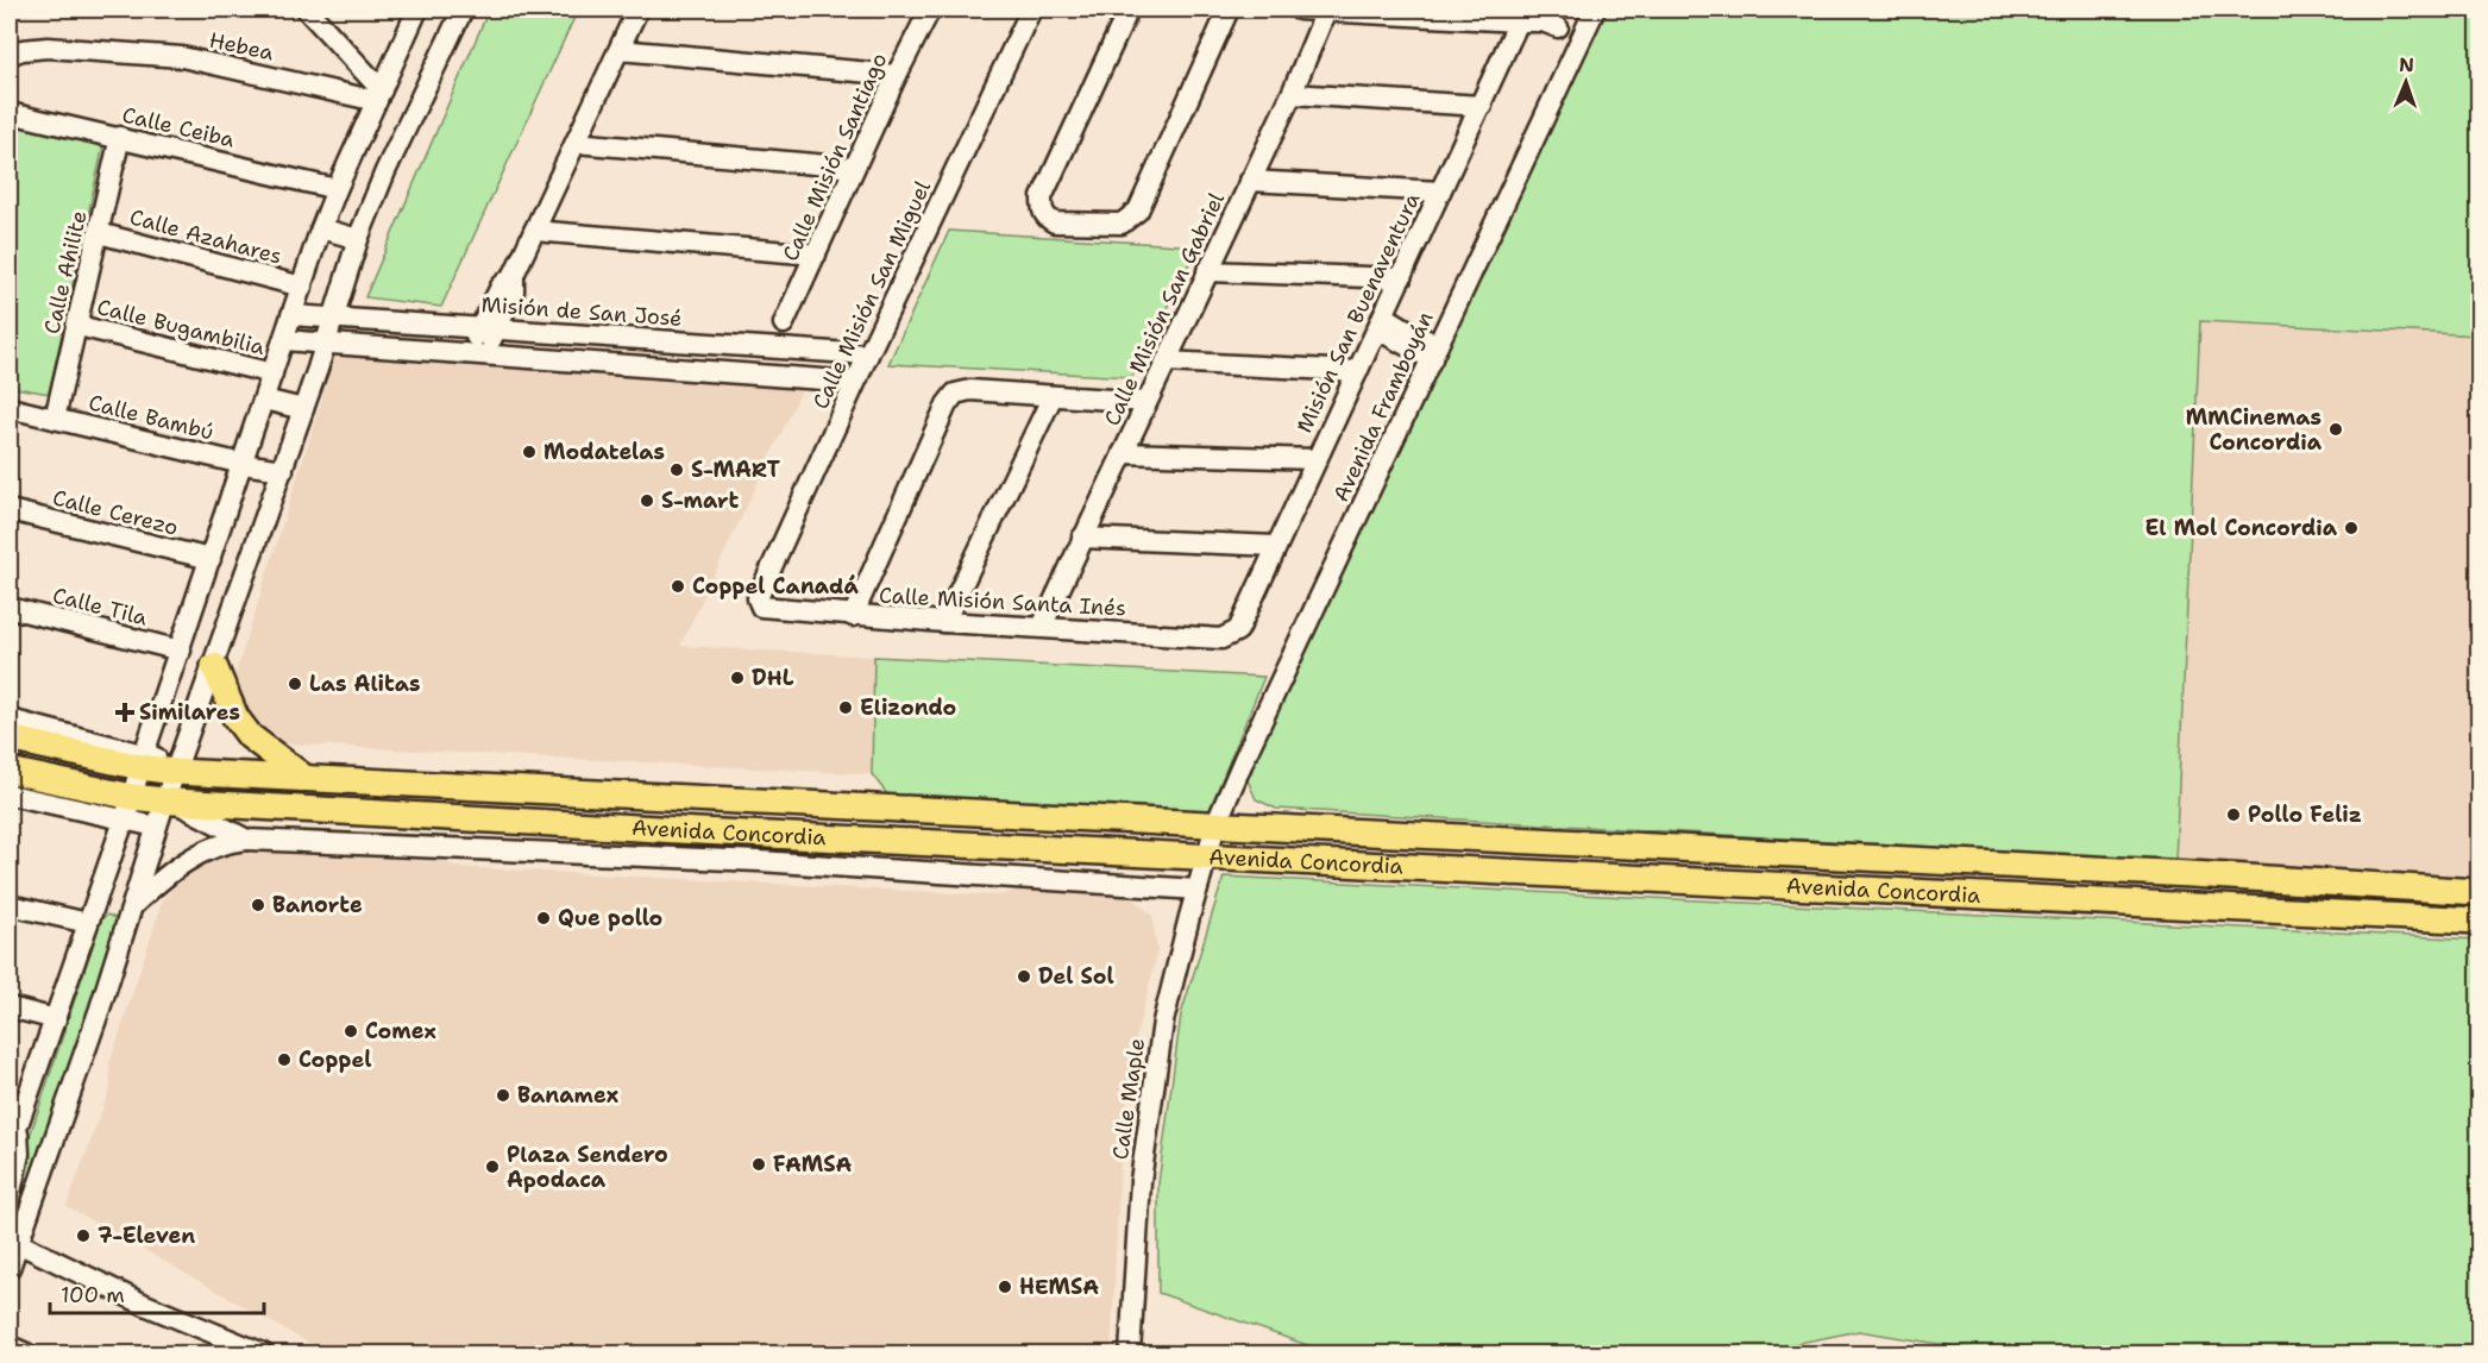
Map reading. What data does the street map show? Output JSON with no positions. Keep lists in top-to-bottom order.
{
  "streets": {
    "main road": ["Avenida Concordia"],
    "street": [
      "Hebea",
      "Calle Ceiba",
      "Calle Misión Santiago",
      "Calle Azahares",
      "Calle Ahilite",
      "Calle Misión San Miguel",
      "Calle Misión San Gabriel",
      "Misión de San José",
      "Misión San Buenaventura",
      "Calle Bugambilia",
      "Avenida Framboyán",
      "Calle Bambú",
      "Calle Cerezo",
      "Calle Misión Santa Inés",
      "Calle Tila",
      "Calle Maple"
    ]
  },
  "crossings": [
    ["Calle Ceiba", "Calle Ahilite"],
    ["Calle Azahares", "Calle Ahilite"],
    ["Calle Ahilite", "Calle Bugambilia"],
    ["Calle Ahilite", "Calle Bambú"],
    ["Calle Misión San Miguel", "Misión de San José"],
    ["Calle Misión San Miguel", "Calle Misión Santa Inés"],
    ["Calle Misión San Gabriel", "Calle Misión Santa Inés"],
    ["Misión San Buenaventura", "Calle Misión Santa Inés"],
    ["Avenida Framboyán", "Avenida Concordia"],
    ["Avenida Framboyán", "Calle Maple"],
    ["Avenida Concordia", "Calle Maple"]
  ],
  "places": {
    "other": [
      "MMCinemas Concordia",
      "Modatelas",
      "S-MART",
      "S-mart",
      "El Mol Concordia",
      "Coppel Canadá",
      "DHL",
      "Las Alitas",
      "Elizondo",
      "Pollo Feliz",
      "Banorte",
      "Que pollo",
      "Del Sol",
      "Comex",
      "Coppel",
      "Banamex",
      "FAMSA",
      "Plaza Sendero Apodaca",
      "7-Eleven",
      "HEMSA"
    ],
    "health": ["Similares"]
  },
  "scale_bar": "100 m",
  "north": "top"
}
